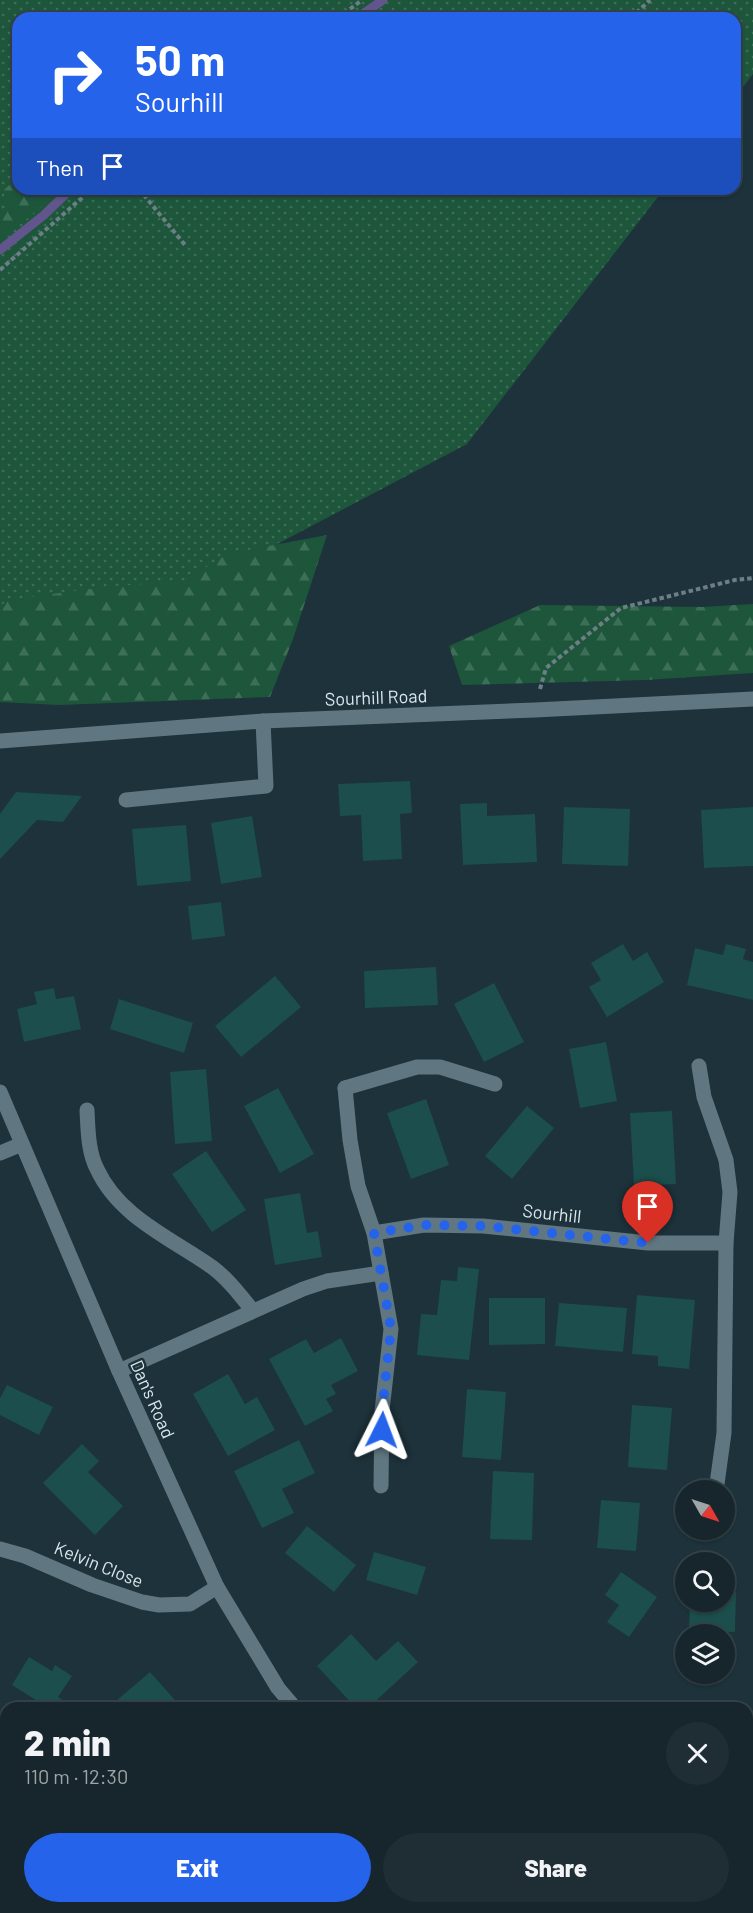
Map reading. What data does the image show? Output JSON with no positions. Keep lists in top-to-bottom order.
{
  "streets": {
    "street": [
      "Sourhill Road",
      "Sourhill",
      "Dan's Road",
      "Kelvin Close"
    ]
  },
  "crossings": [
    ["Dan's Road", "Kelvin Close"]
  ],
  "north": "bottom right",
  "page": {
    "turn": ["50 m", "Sourhill"],
    "then": "Then",
    "heading": ["2 min", "110 m · 12:30"],
    "buttons": ["Exit", "Share"]
  }
}
